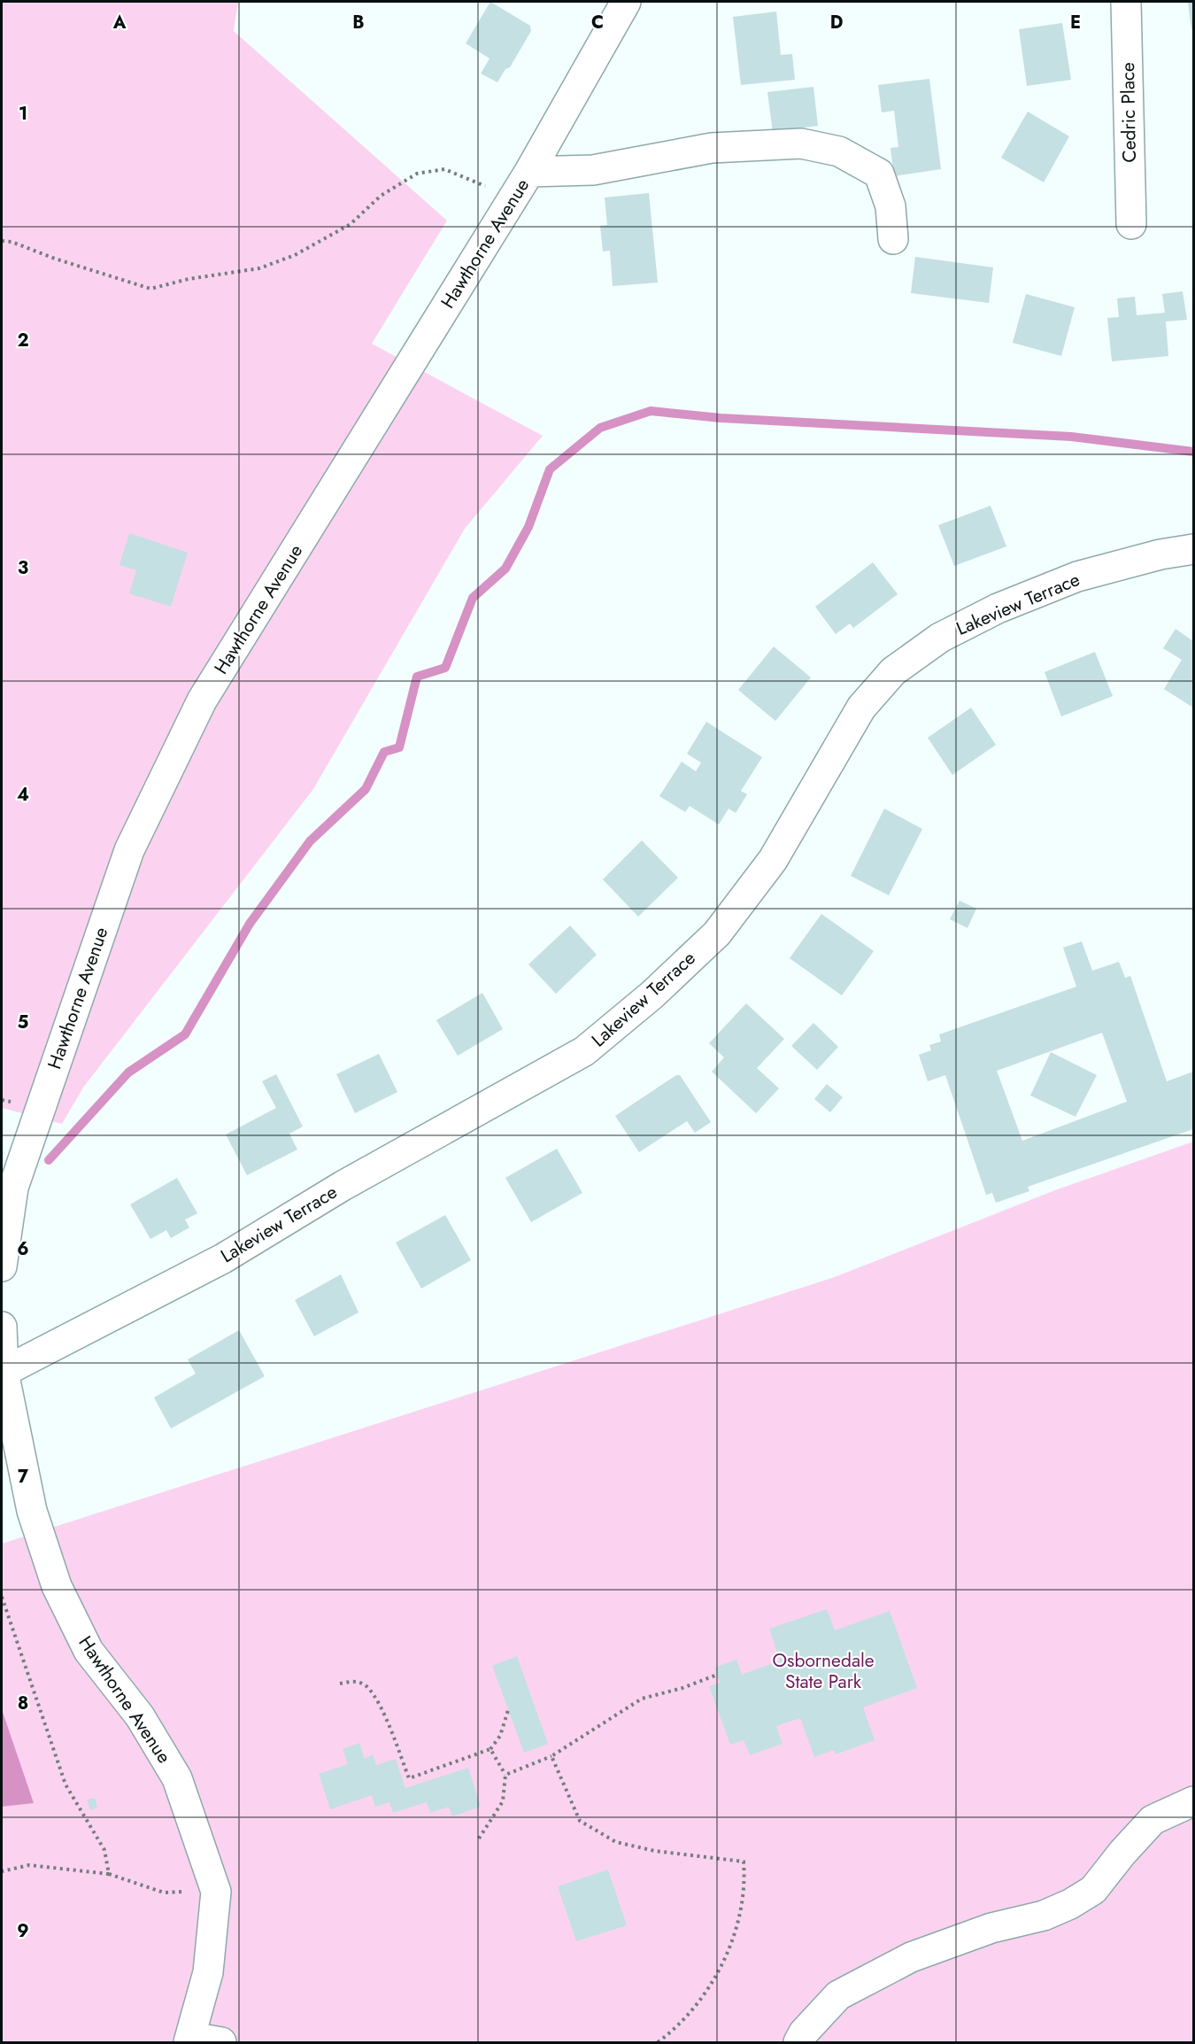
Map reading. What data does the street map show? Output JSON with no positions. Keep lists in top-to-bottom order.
{
  "streets": {
    "street": ["Cedric Place", "Hawthorne Avenue", "Lakeview Terrace"]
  },
  "crossings": [
    ["Hawthorne Avenue", "Lakeview Terrace"]
  ],
  "parks": ["Osbornedale State Park"],
  "grid": {
    "columns": [
      "A",
      "B",
      "C",
      "D",
      "E"
    ],
    "rows": [
      "1",
      "2",
      "3",
      "4",
      "5",
      "6",
      "7",
      "8",
      "9"
    ]
  }
}
